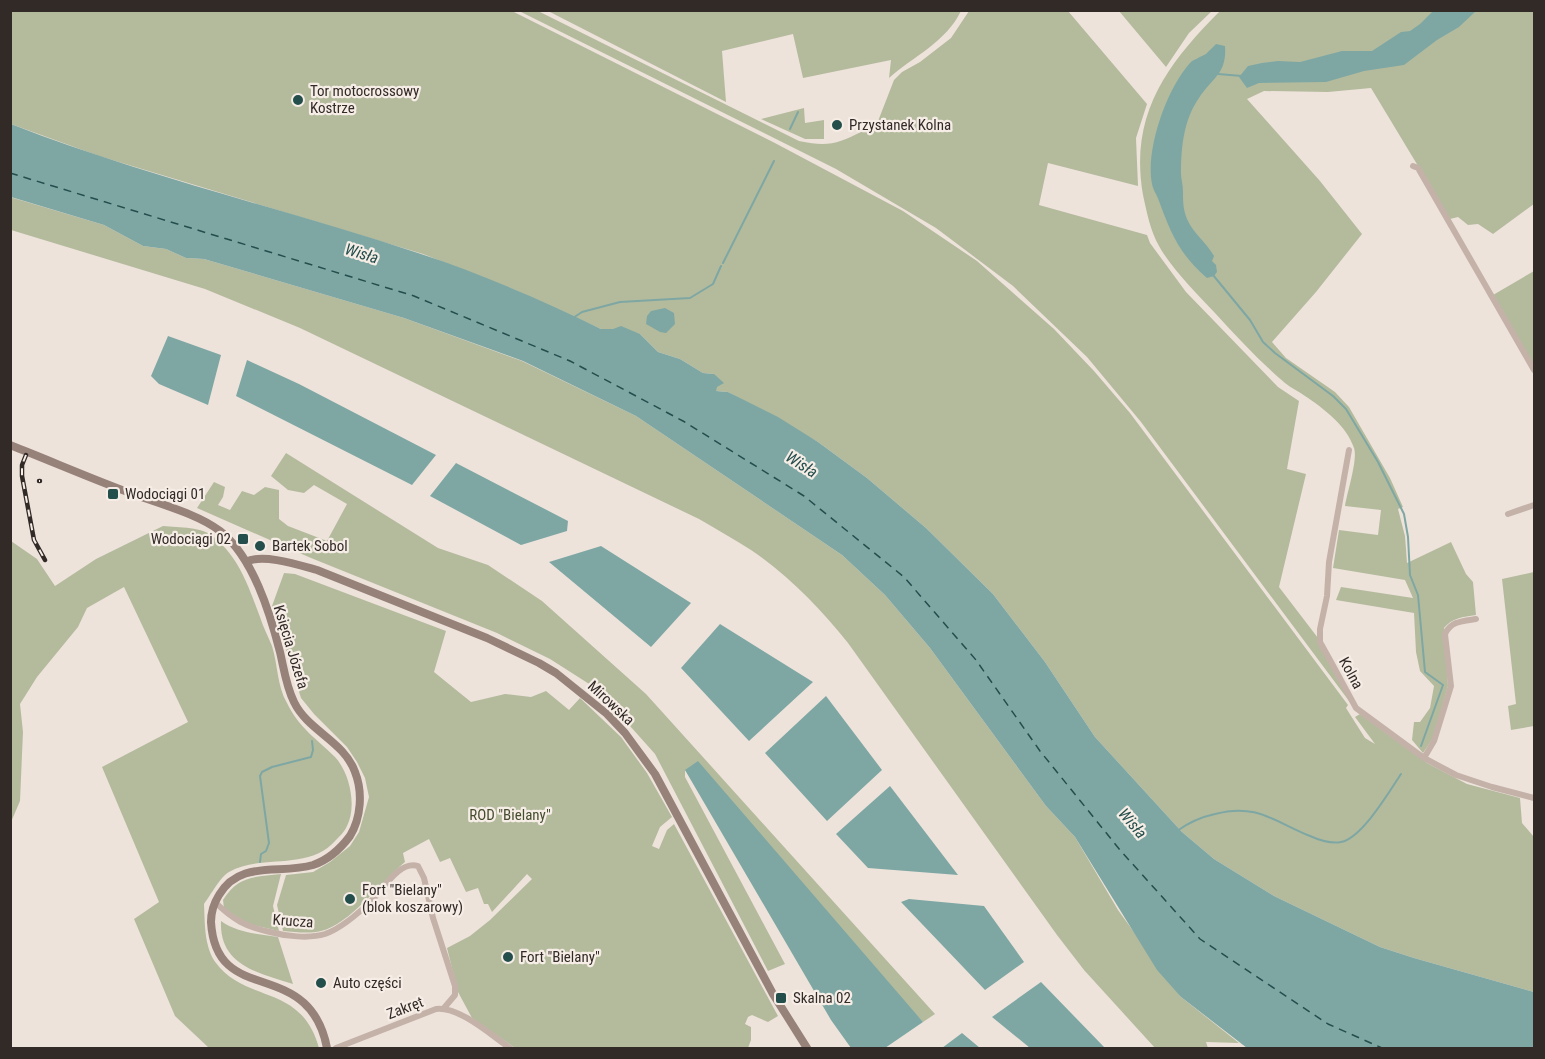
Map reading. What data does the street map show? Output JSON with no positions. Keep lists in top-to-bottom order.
{
  "streets": {
    "main road": ["Księcia Józefa", "Mirowska"],
    "street": ["Kolna", "Krucza", "Zakręt"]
  },
  "crossings": [
    ["Księcia Józefa", "Mirowska"],
    ["Księcia Józefa", "Krucza"],
    ["Krucza", "Zakręt"]
  ],
  "water": ["Wisła"],
  "parks": ["ROD \"Bielany\""],
  "places": {
    "other": [
      "Tor motocrossowy Kostrze",
      "Przystanek Kolna",
      "Bartek Sobol",
      "Fort \"Bielany\" (blok koszarowy)",
      "Fort \"Bielany\"",
      "Auto części"
    ],
    "transit": ["Wodociągi 01", "Wodociągi 02", "Skalna 02"]
  }
}
